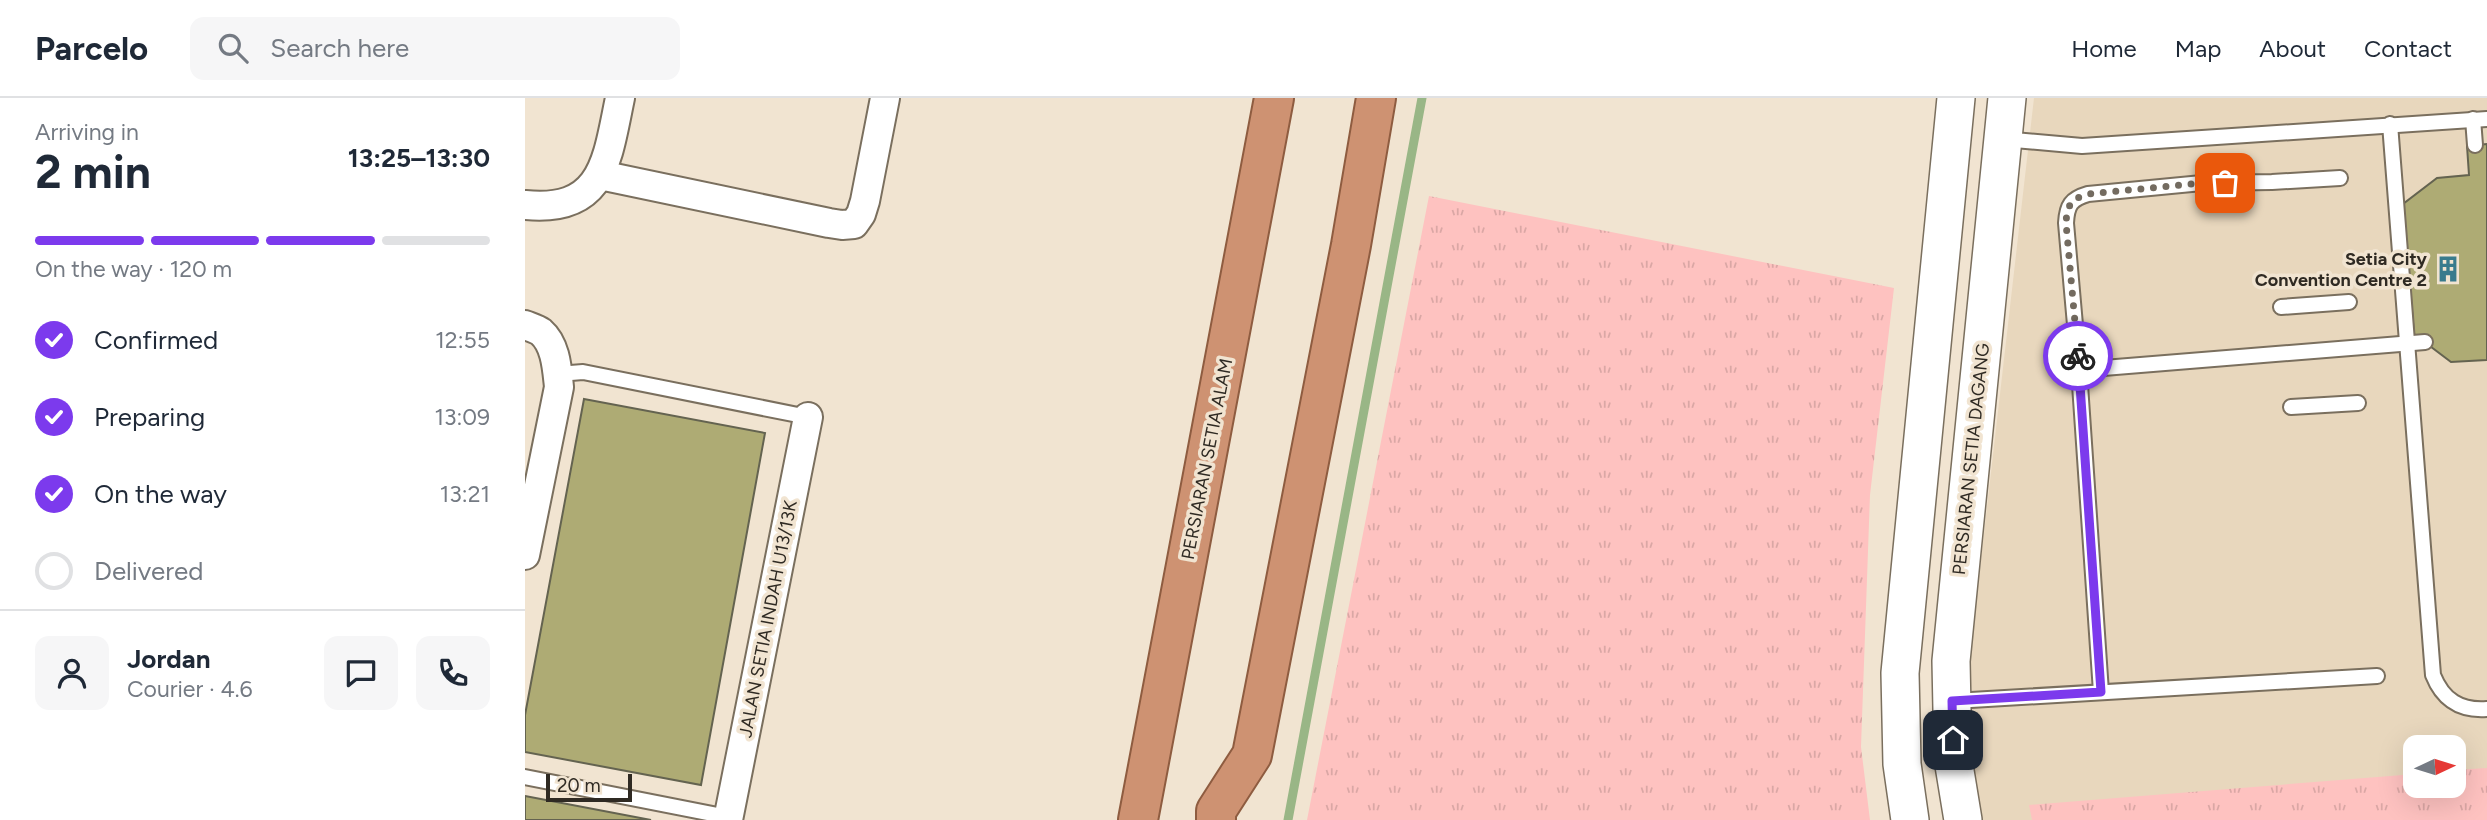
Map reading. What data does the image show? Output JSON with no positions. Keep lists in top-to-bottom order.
{
  "streets": {
    "highway": ["PERSIARAN SETIA ALAM"],
    "street": ["PERSIARAN SETIA DAGANG", "JALAN SETIA INDAH U13/13K"]
  },
  "places": {
    "building": ["Setia City Convention Centre 2"]
  },
  "scale_bar": "20 m",
  "north": "right",
  "page": {
    "header": "Parcelo",
    "search": "Search here",
    "nav": [
      "Home",
      "Map",
      "About",
      "Contact"
    ],
    "heading": ["2 min", "Arriving in", "13:25–13:30"],
    "panel": ["Jordan", "Courier · 4.6"],
    "bar": "On the way · 120 m",
    "list": [
      ["Confirmed", "12:55"],
      ["Preparing", "13:09"],
      ["On the way", "13:21"],
      "Delivered"
    ],
    "scale": "20 m"
  }
}
